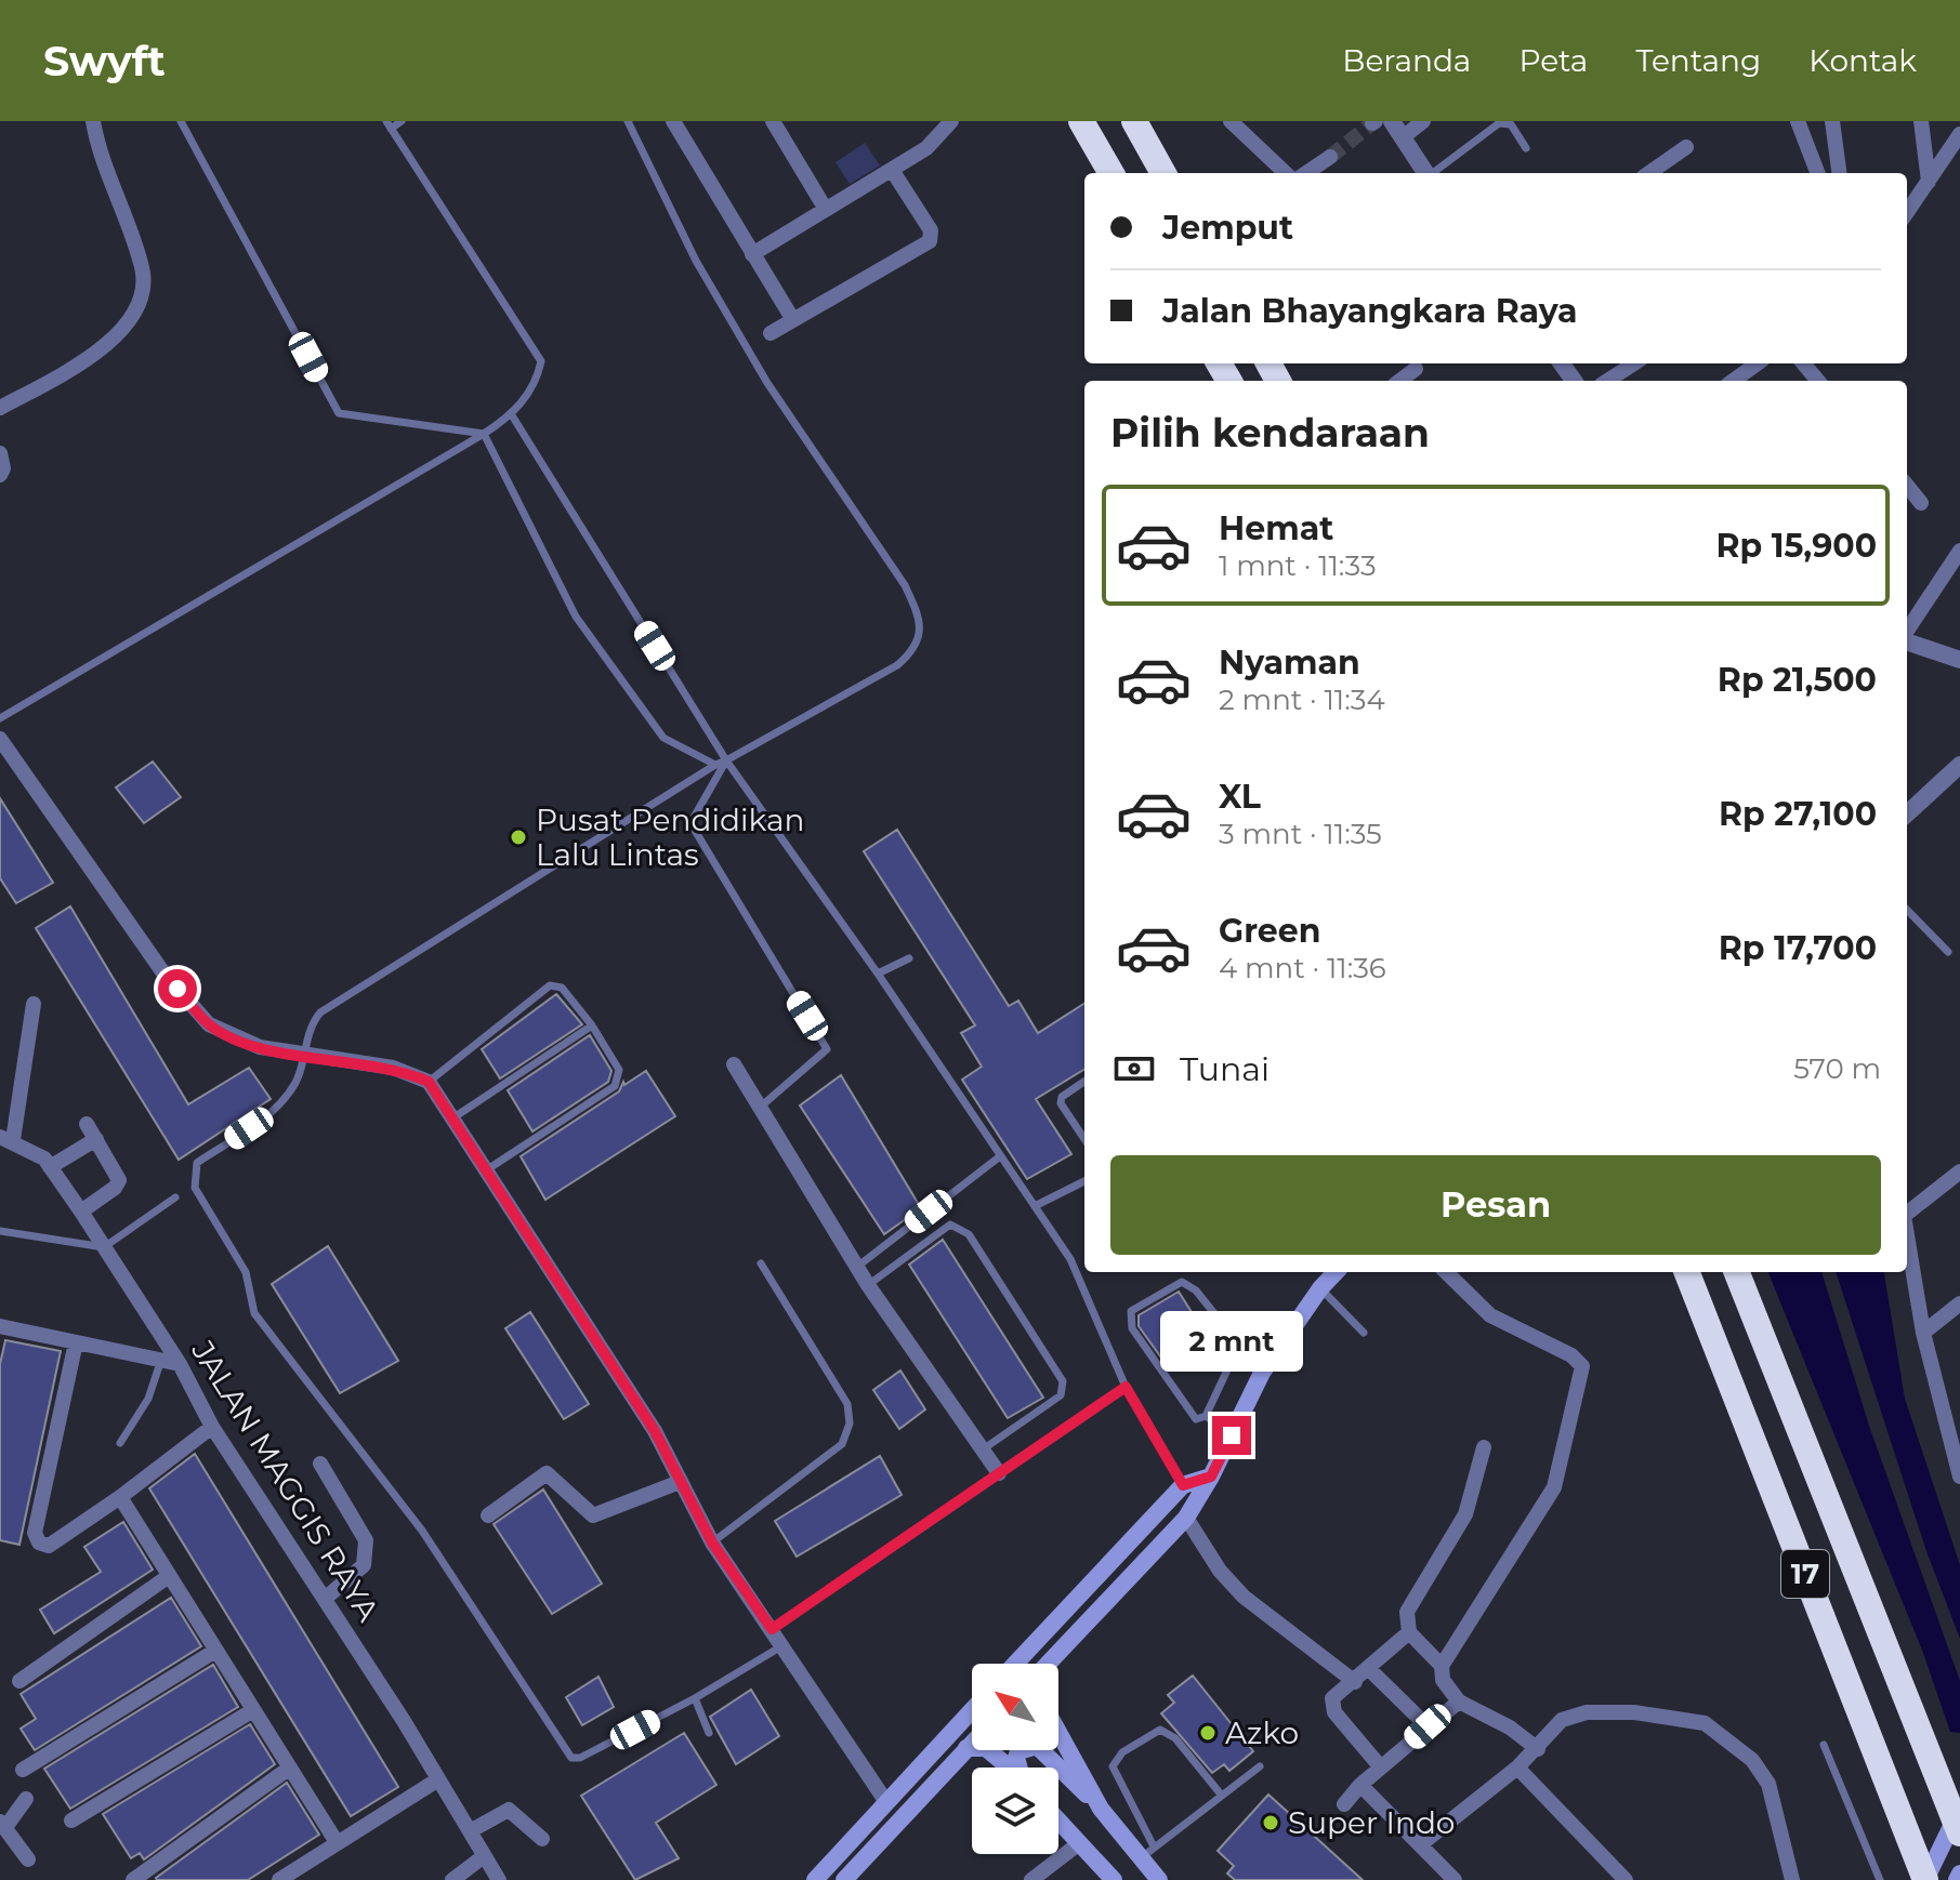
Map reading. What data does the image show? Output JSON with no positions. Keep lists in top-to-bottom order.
{
  "streets": {
    "highway": ["17"],
    "street": ["JALAN MAGGIS RAYA"]
  },
  "places": ["Pusat Pendidikan Lalu Lintas", "Azko", "Super Indo"],
  "north": "top left",
  "page": {
    "header": "Swyft",
    "nav": [
      "Beranda",
      "Peta",
      "Tentang",
      "Kontak"
    ],
    "banner": ["Jemput", "Jalan Bhayangkara Raya"],
    "heading": "Pilih kendaraan",
    "list": [
      {
        "name": "Hemat",
        "note": "1 mnt · 11:33",
        "value": "Rp 15,900"
      },
      {
        "name": "Nyaman",
        "note": "2 mnt · 11:34",
        "value": "Rp 21,500"
      },
      {
        "name": "XL",
        "note": "3 mnt · 11:35",
        "value": "Rp 27,100"
      },
      {
        "name": "Green",
        "note": "4 mnt · 11:36",
        "value": "Rp 17,700"
      }
    ],
    "pay": ["Tunai", "570 m"],
    "buttons": "Pesan",
    "bubble": "2 mnt"
  }
}
